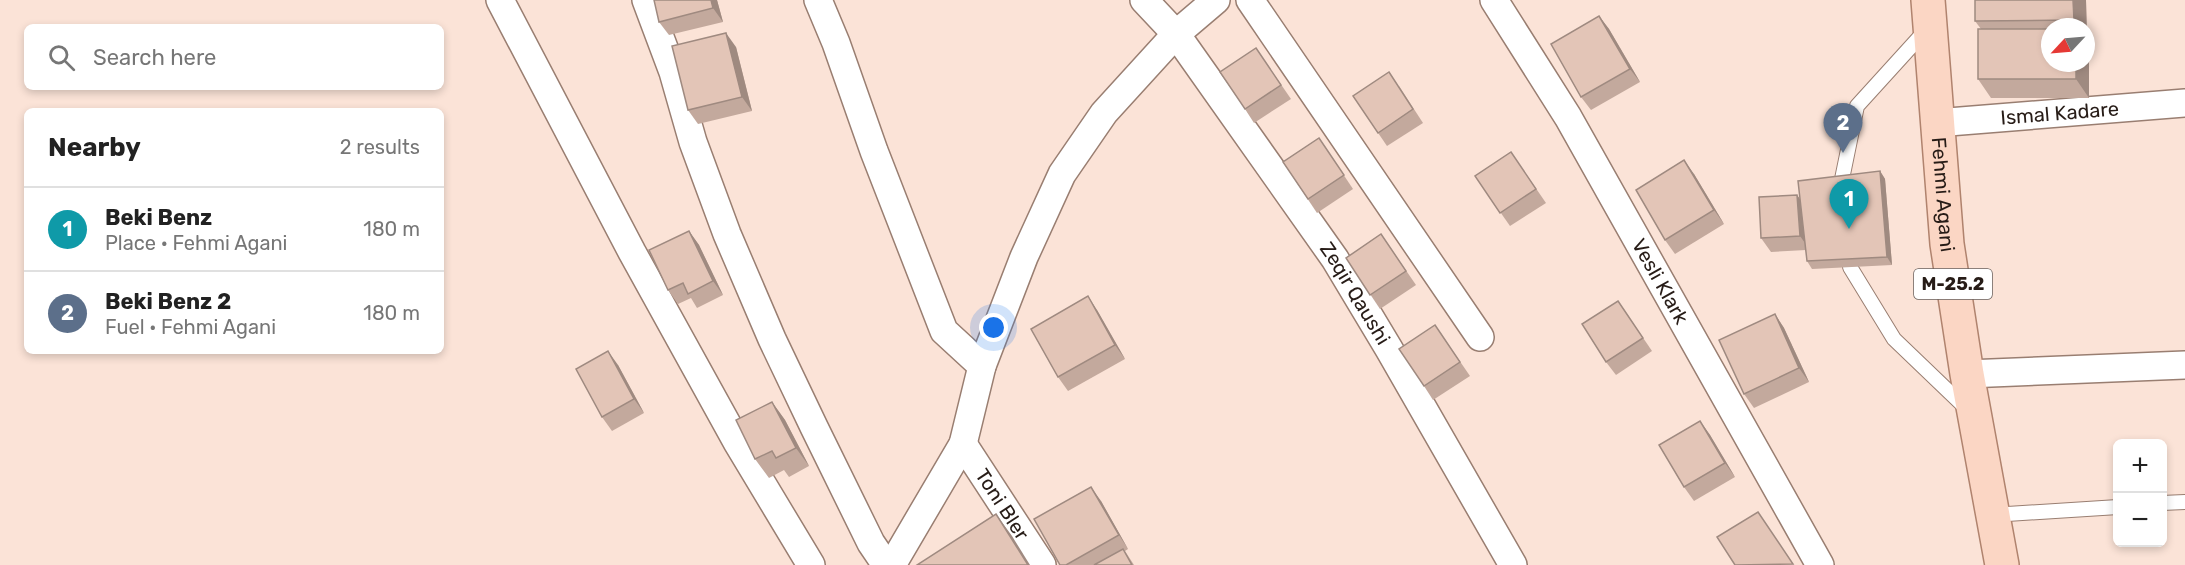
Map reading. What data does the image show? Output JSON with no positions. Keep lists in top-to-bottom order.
{
  "streets": {
    "main road": ["Fehmi Agani", "M-25.2"],
    "street": [
      "Ismal Kadare",
      "Vesli Klark",
      "Zeqir Qaushi",
      "Toni Bler"
    ]
  },
  "crossings": [
    ["Ismal Kadare", "Fehmi Agani"]
  ],
  "north": "bottom left",
  "page": {
    "search": "Search here",
    "pins": ["2", "1"],
    "heading": ["Nearby", "2 results"],
    "list": [
      {
        "mark": "1",
        "name": "Beki Benz",
        "note": "Place · Fehmi Agani",
        "value": "180 m"
      },
      {
        "mark": "2",
        "name": "Beki Benz 2",
        "note": "Fuel · Fehmi Agani",
        "value": "180 m"
      }
    ],
    "map_buttons": ["+", "−"]
  }
}
